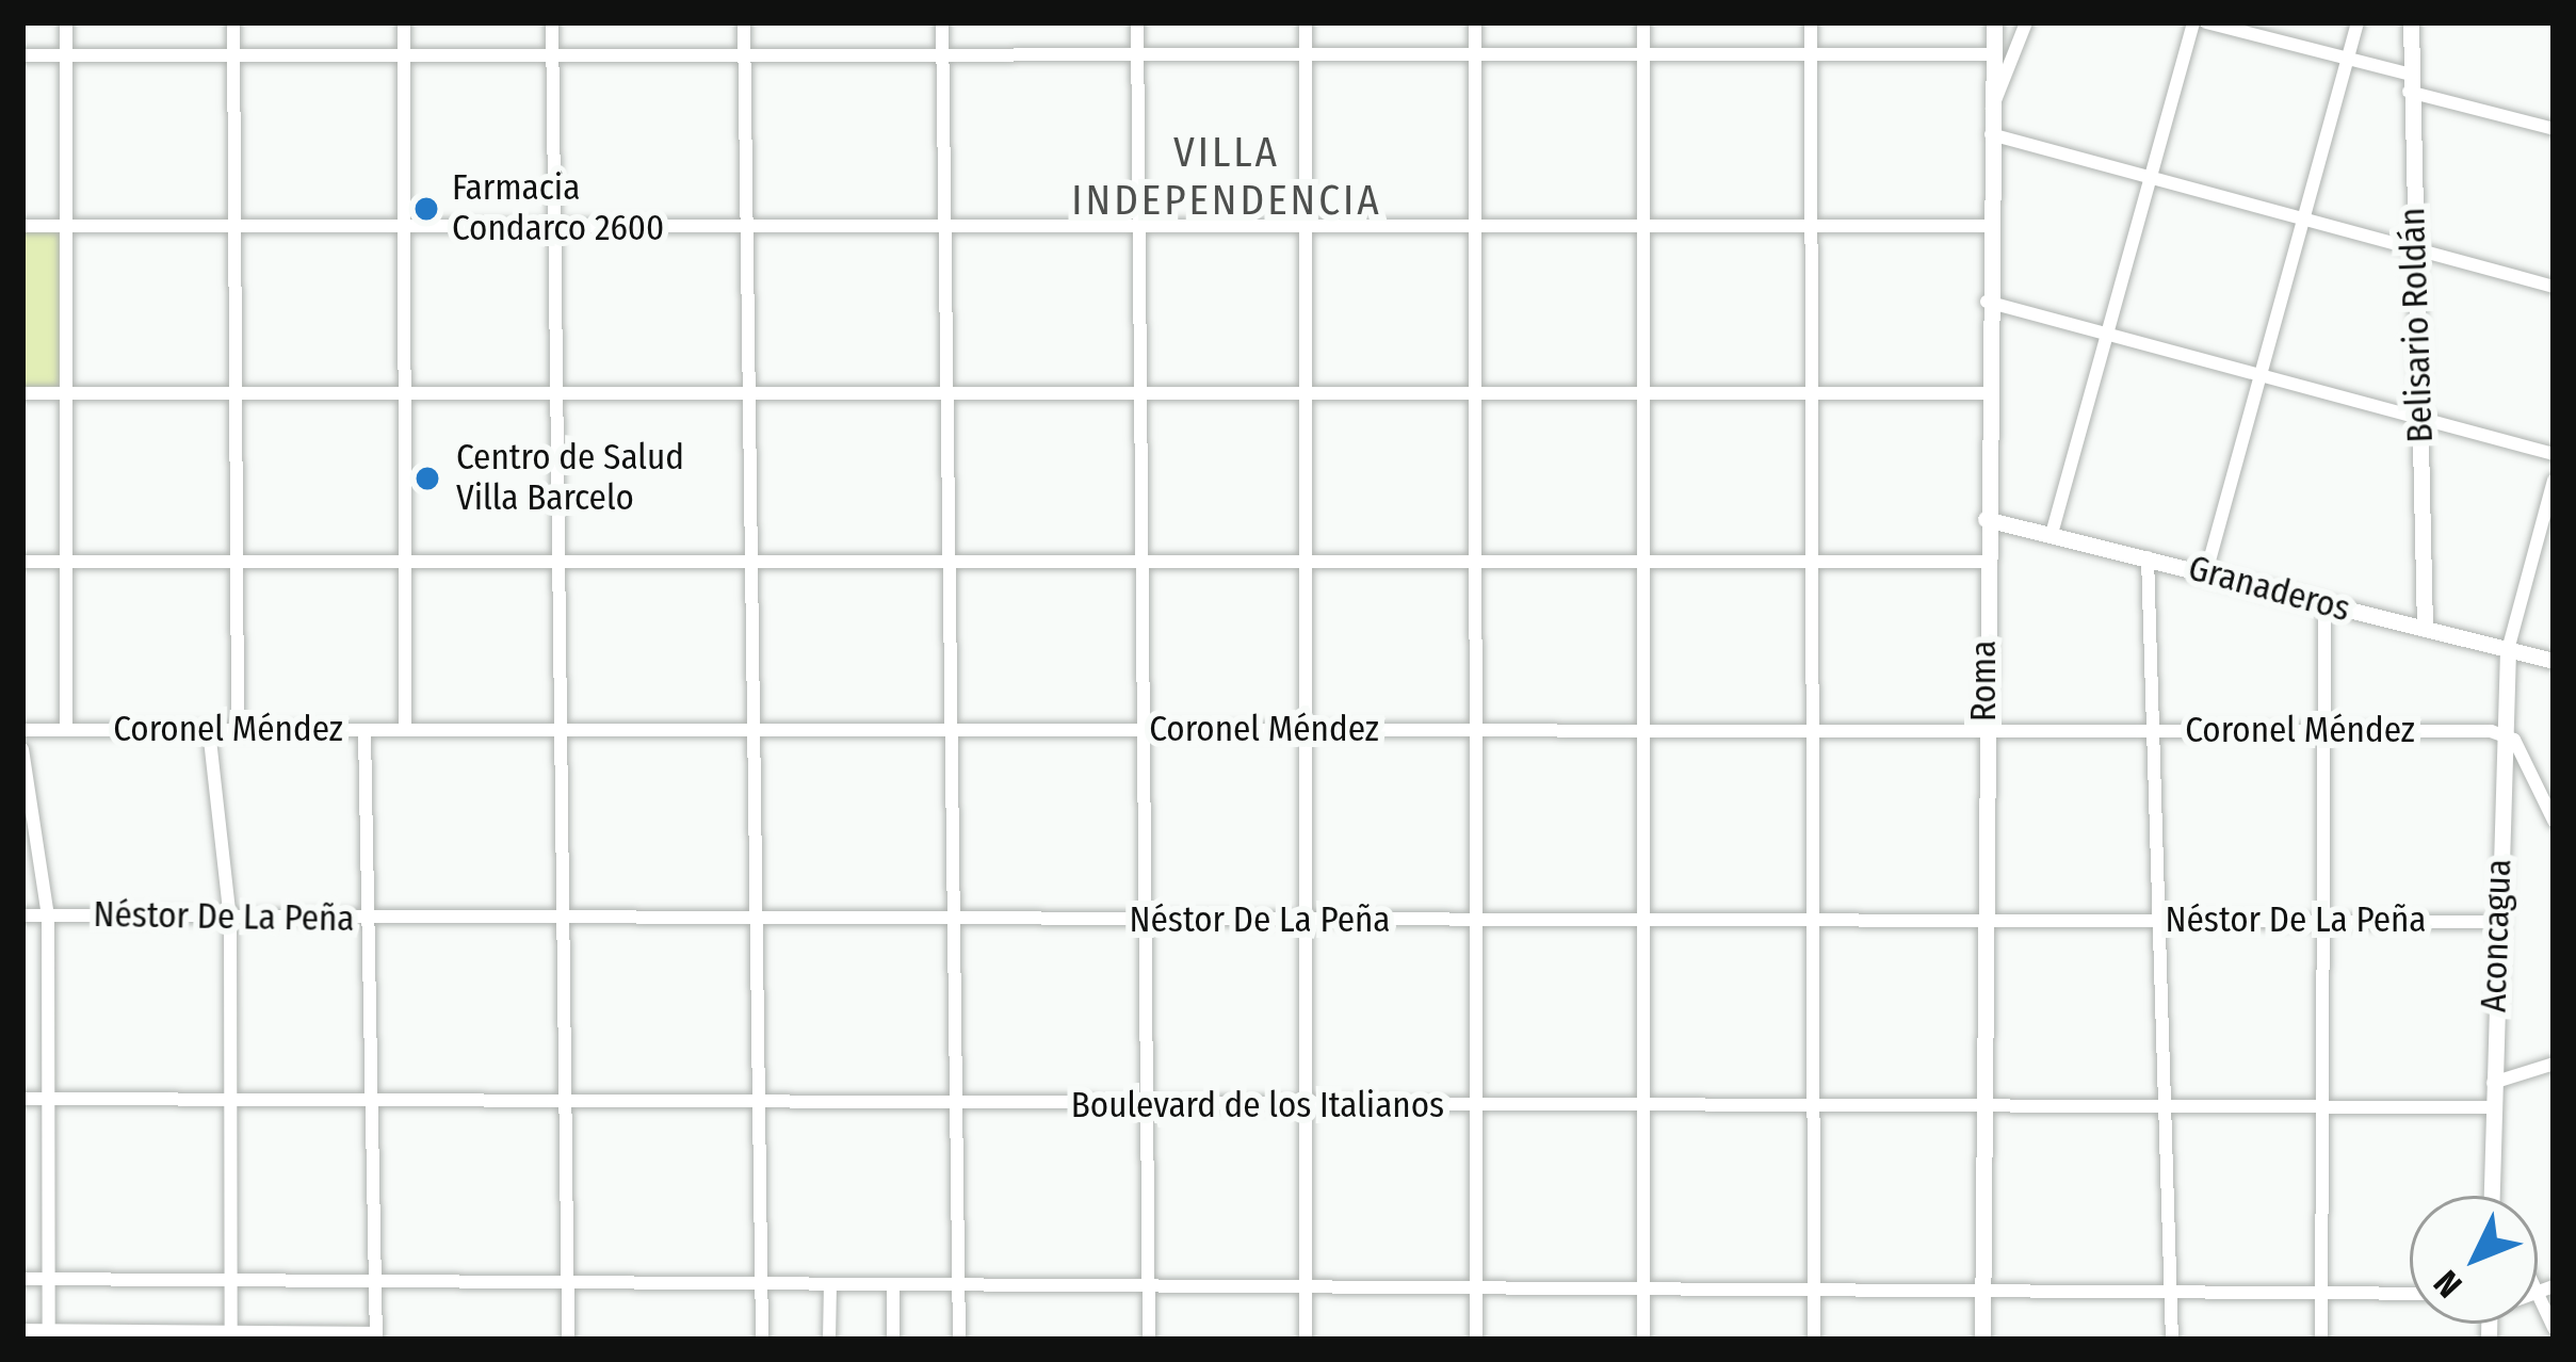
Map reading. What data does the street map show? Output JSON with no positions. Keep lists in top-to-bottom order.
{
  "streets": {
    "street": [
      "Belisario Roldán",
      "Granaderos",
      "Roma",
      "Coronel Méndez",
      "Néstor De La Peña",
      "Aconcagua",
      "Boulevard de los Italianos"
    ]
  },
  "crossings": [
    ["Belisario Roldán", "Granaderos"],
    ["Granaderos", "Roma"],
    ["Granaderos", "Aconcagua"],
    ["Roma", "Coronel Méndez"],
    ["Roma", "Néstor De La Peña"],
    ["Roma", "Boulevard de los Italianos"],
    ["Coronel Méndez", "Aconcagua"],
    ["Néstor De La Peña", "Aconcagua"],
    ["Aconcagua", "Boulevard de los Italianos"]
  ],
  "districts": ["VILLA INDEPENDENCIA"],
  "places": ["Farmacia Condarco 2600", "Centro de Salud Villa Barcelo"],
  "north": "bottom left"
}
